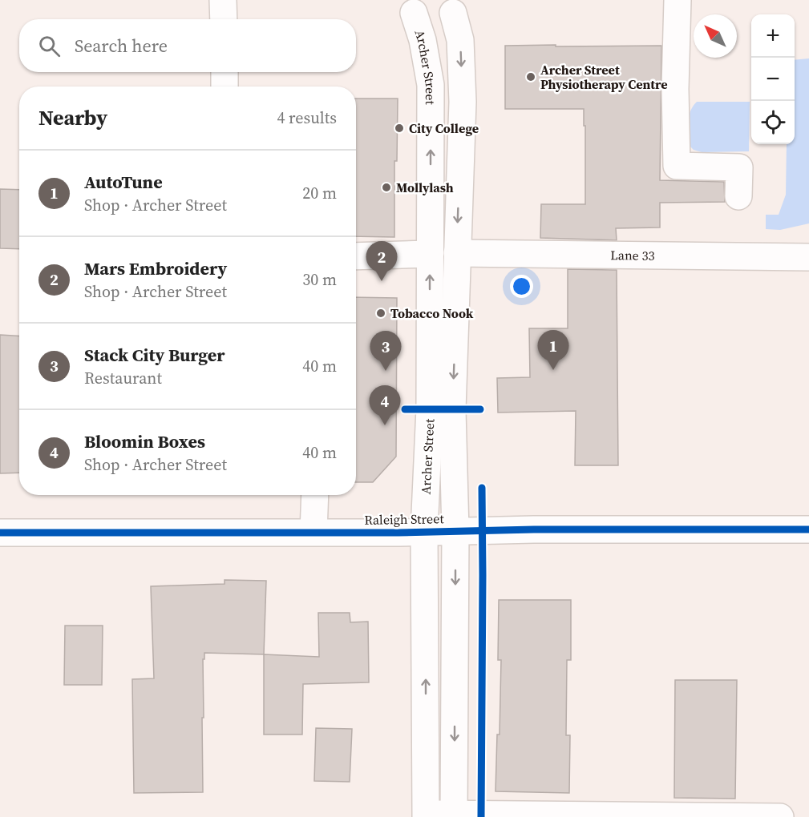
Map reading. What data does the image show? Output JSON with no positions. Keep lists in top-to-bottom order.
{
  "streets": {
    "main road": ["Archer Street", "Lane 33", "Raleigh Street"]
  },
  "crossings": [
    ["Archer Street", "Lane 33"],
    ["Archer Street", "Raleigh Street"]
  ],
  "places": [
    "Archer Street Physiotherapy Centre",
    "City College",
    "Mollylash",
    "Tobacco Nook"
  ],
  "north": "top left",
  "page": {
    "map_buttons": ["+", "−"],
    "search": "Search here",
    "heading": ["Nearby", "4 results"],
    "list": [
      {
        "mark": "1",
        "name": "AutoTune",
        "note": "Shop · Archer Street",
        "value": "20 m"
      },
      {
        "mark": "2",
        "name": "Mars Embroidery",
        "note": "Shop · Archer Street",
        "value": "30 m"
      },
      {
        "mark": "3",
        "name": "Stack City Burger",
        "note": "Restaurant",
        "value": "40 m"
      },
      {
        "mark": "4",
        "name": "Bloomin Boxes",
        "note": "Shop · Archer Street",
        "value": "40 m"
      }
    ],
    "pins": [
      "2",
      "1",
      "3",
      "4"
    ]
  }
}
